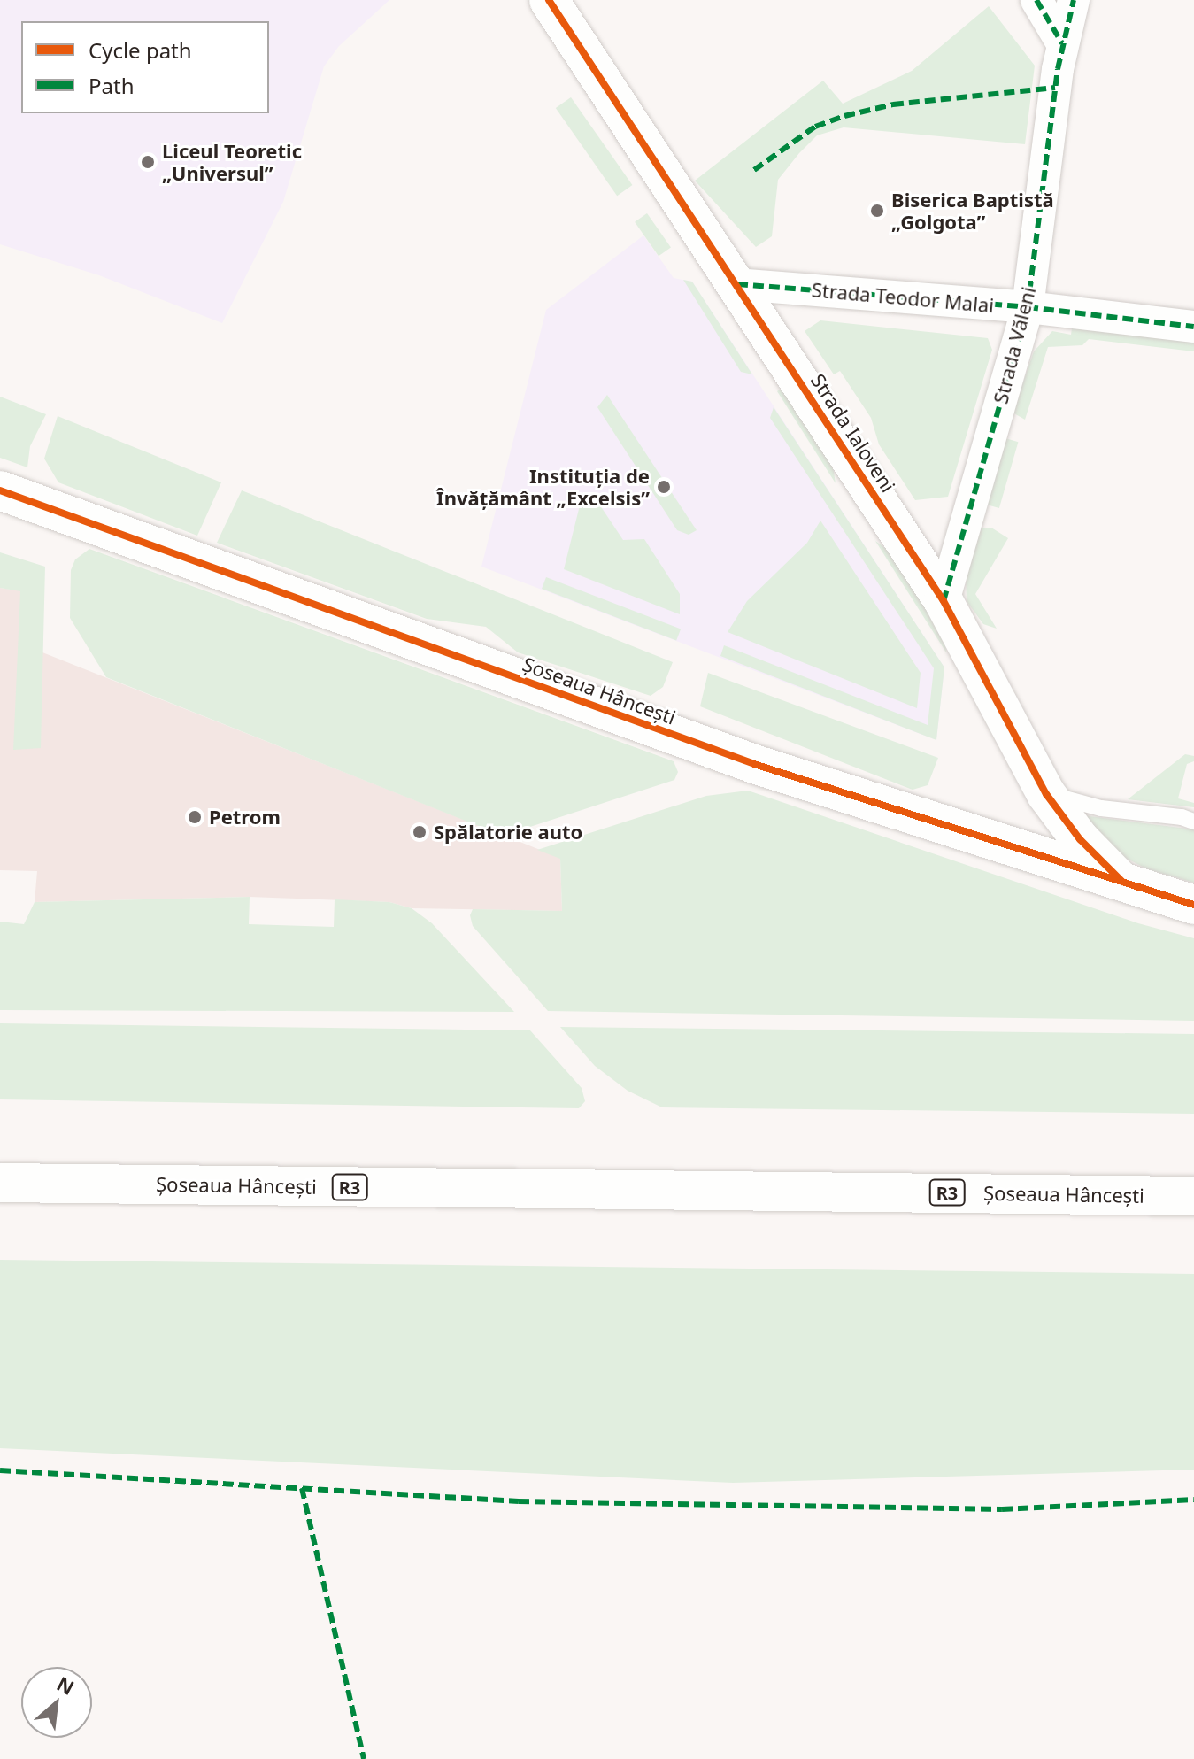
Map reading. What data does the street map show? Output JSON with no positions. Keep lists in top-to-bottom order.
{
  "streets": {
    "main road": ["Strada Ialoveni", "Șoseaua Hâncești", "R3"],
    "street": ["Strada Teodor Malai", "Strada Văleni"]
  },
  "crossings": [
    ["Strada Teodor Malai", "Strada Văleni"],
    ["Strada Teodor Malai", "Strada Ialoveni"],
    ["Strada Văleni", "Strada Ialoveni"],
    ["Strada Ialoveni", "Șoseaua Hâncești"]
  ],
  "places": [
    "Liceul Teoretic „Universul”",
    "Biserica Baptistă „Golgota”",
    "Instituția de Învățământ „Excelsis”",
    "Petrom",
    "Spălatorie auto"
  ],
  "legend": ["Cycle path", "Path"],
  "north": "top right"
}
